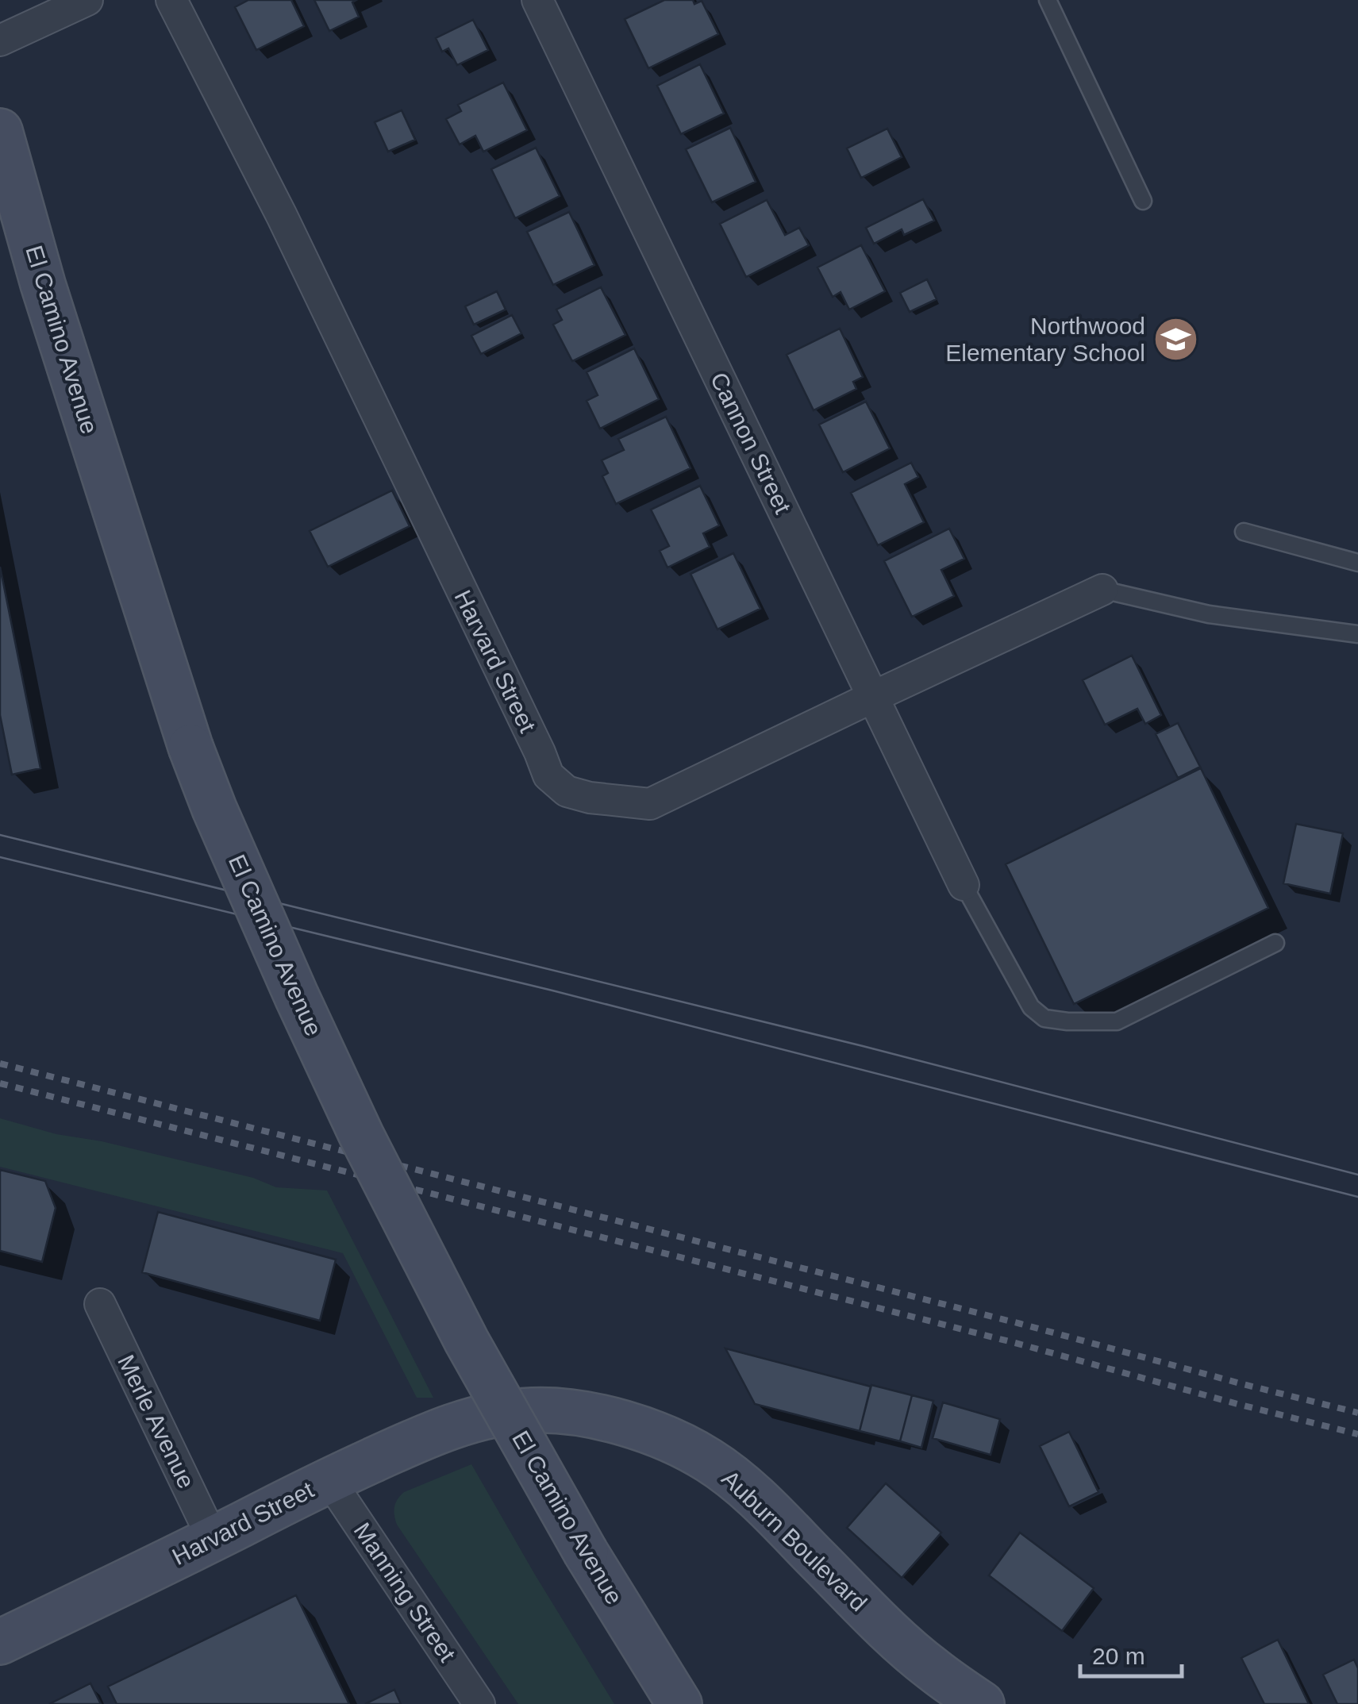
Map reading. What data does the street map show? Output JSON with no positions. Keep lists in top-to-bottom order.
{
  "streets": {
    "main road": ["El Camino Avenue", "Harvard Street", "Auburn Boulevard"],
    "street": ["Cannon Street", "Merle Avenue", "Manning Street"]
  },
  "crossings": [
    ["Cannon Street", "Harvard Street"],
    ["Harvard Street", "Merle Avenue"],
    ["Harvard Street", "Auburn Boulevard"],
    ["Harvard Street", "Manning Street"]
  ],
  "places": {
    "school or university": ["Northwood Elementary School"]
  },
  "scale_bar": "20 m"
}
